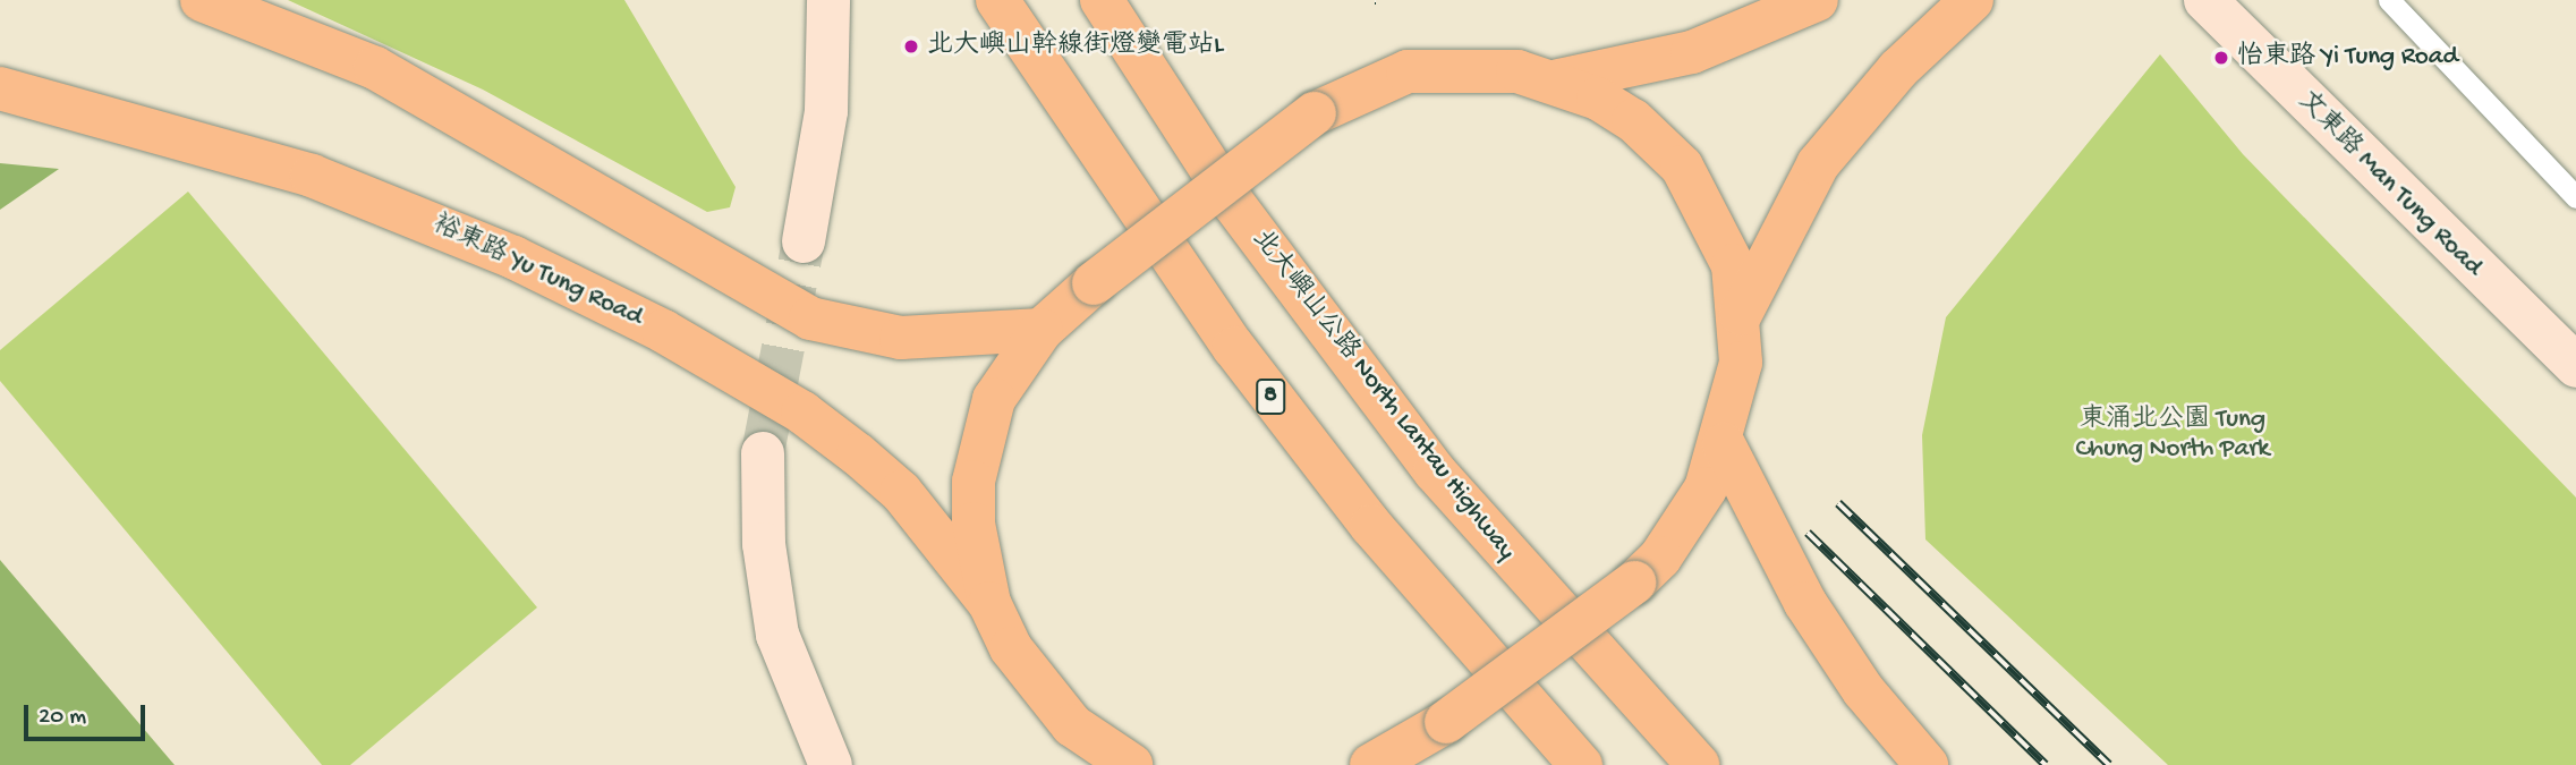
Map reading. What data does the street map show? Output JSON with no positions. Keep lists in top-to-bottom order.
{
  "streets": {
    "main road": [
      "文東路 Man Tung Road",
      "裕東路 Yu Tung Road",
      "北大嶼山公路 North Lantau Highway",
      "8"
    ]
  },
  "parks": ["東涌北公園 Tung Chung North Park"],
  "places": ["北大嶼山幹線街燈變電站L", "怡東路 Yi Tung Road"],
  "scale_bar": "20 m"
}
